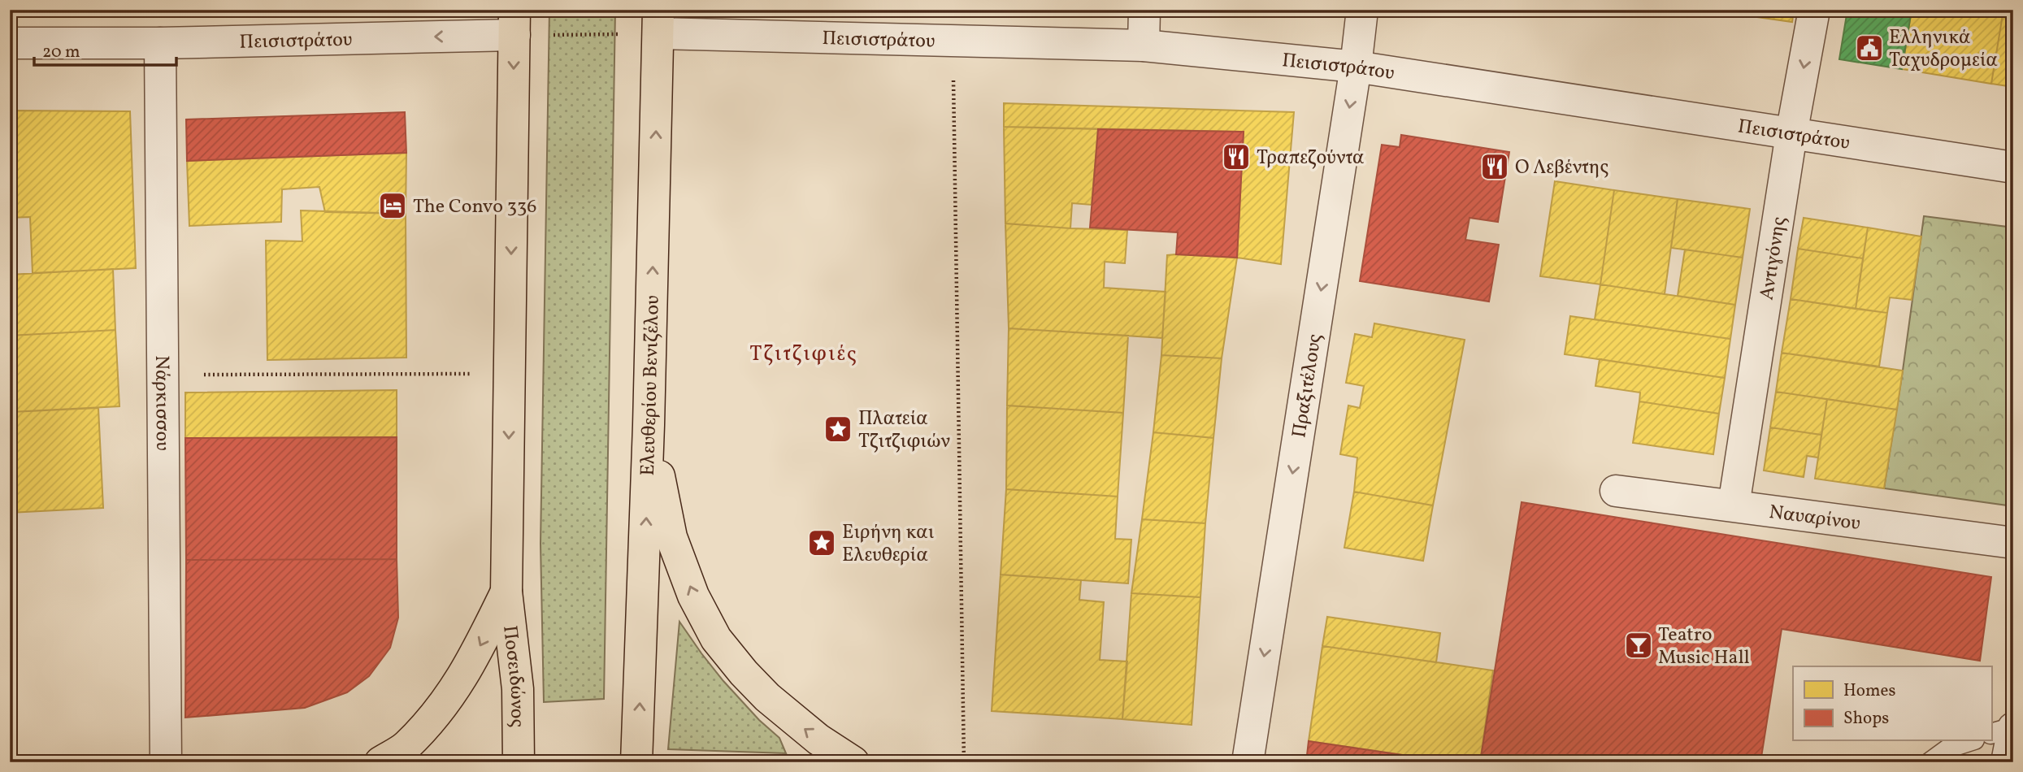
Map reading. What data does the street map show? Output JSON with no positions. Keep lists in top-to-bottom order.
{
  "streets": {
    "main road": ["Ελευθερίου Βενιζέλου", "Ποσειδώνος"],
    "street": [
      "Πεισιστράτου",
      "Αντιγόνης",
      "Πραξιτέλους",
      "Νάρκισσου",
      "Ναυαρίνου"
    ]
  },
  "crossings": [
    ["Πεισιστράτου", "Αντιγόνης"],
    ["Πεισιστράτου", "Ελευθερίου Βενιζέλου"],
    ["Πεισιστράτου", "Πραξιτέλους"],
    ["Πεισιστράτου", "Νάρκισσου"],
    ["Αντιγόνης", "Ναυαρίνου"]
  ],
  "one_way": ["Πραξιτέλους"],
  "districts": ["Τζιτζιφιές"],
  "places": {
    "public building": ["Ελληνικά Ταχυδρομεία"],
    "restaurant": ["Τραπεζούντα", "Ο Λεβέντης"],
    "hotel": ["The Convo 336"],
    "place": ["Πλατεία Τζιτζιφιών", "Ειρήνη και Ελευθερία"],
    "bar": ["Teatro Music Hall"]
  },
  "legend": ["Homes", "Shops"],
  "scale_bar": "20 m"
}
